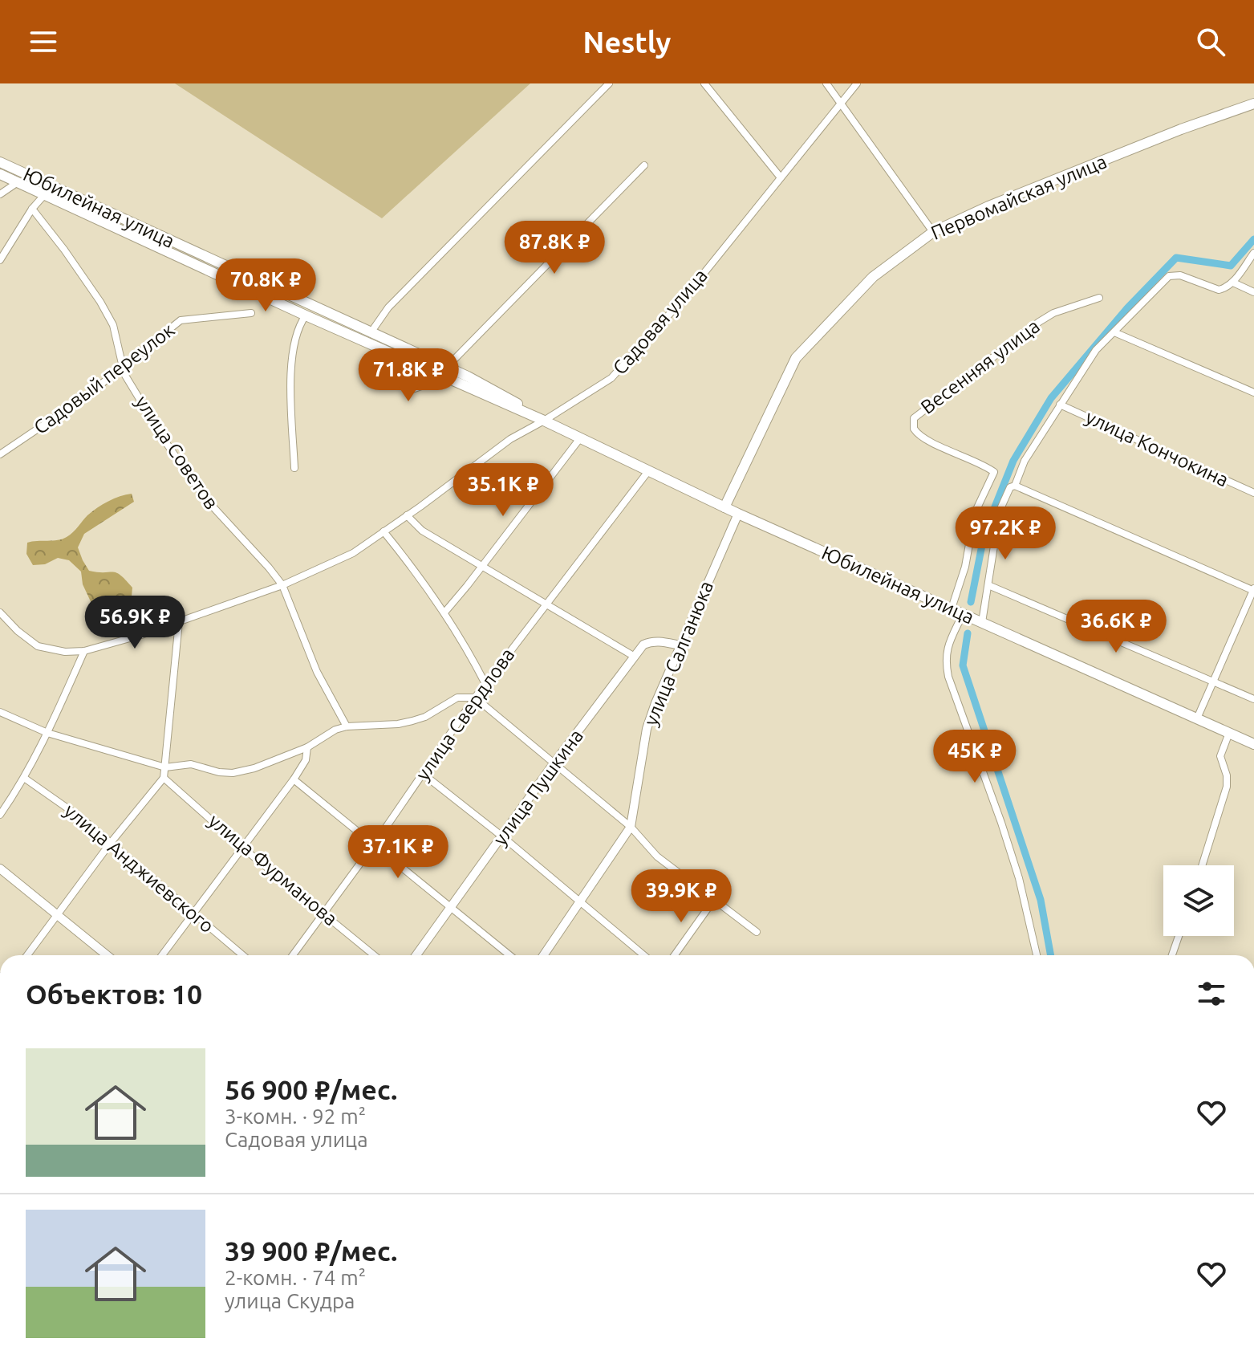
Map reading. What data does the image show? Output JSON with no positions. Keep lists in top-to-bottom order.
{
  "streets": {
    "main road": ["Первомайская улица", "Юбилейная улица"],
    "street": [
      "Садовая улица",
      "Весенняя улица",
      "Садовый переулок",
      "улица Кончокина",
      "улица Советов",
      "улица Салганюка",
      "улица Свердлова",
      "улица Пушкина",
      "улица Анджиевского",
      "улица Фурманова"
    ]
  },
  "crossings": [
    ["Первомайская улица", "Юбилейная улица"],
    ["Юбилейная улица", "Садовая улица"],
    ["Юбилейная улица", "Весенняя улица"],
    ["Юбилейная улица", "улица Салганюка"],
    ["Юбилейная улица", "улица Свердлова"],
    ["Садовая улица", "улица Советов"],
    ["Садовый переулок", "улица Советов"],
    ["улица Салганюка", "улица Пушкина"],
    ["улица Свердлова", "улица Фурманова"]
  ],
  "page": {
    "header": "Nestly",
    "price": [
      "87.8K ₽",
      "70.8K ₽",
      "71.8K ₽",
      "35.1K ₽",
      "97.2K ₽",
      "56.9K ₽",
      "36.6K ₽",
      "45K ₽",
      "37.1K ₽",
      "39.9K ₽"
    ],
    "heading": "Объектов: 10",
    "list": [
      {
        "name": "56 900 ₽/мес.",
        "note": "3-комн. · 92 m² · Садовая улица"
      },
      {
        "name": "39 900 ₽/мес.",
        "note": "2-комн. · 74 m² · улица Скудра"
      }
    ]
  }
}
